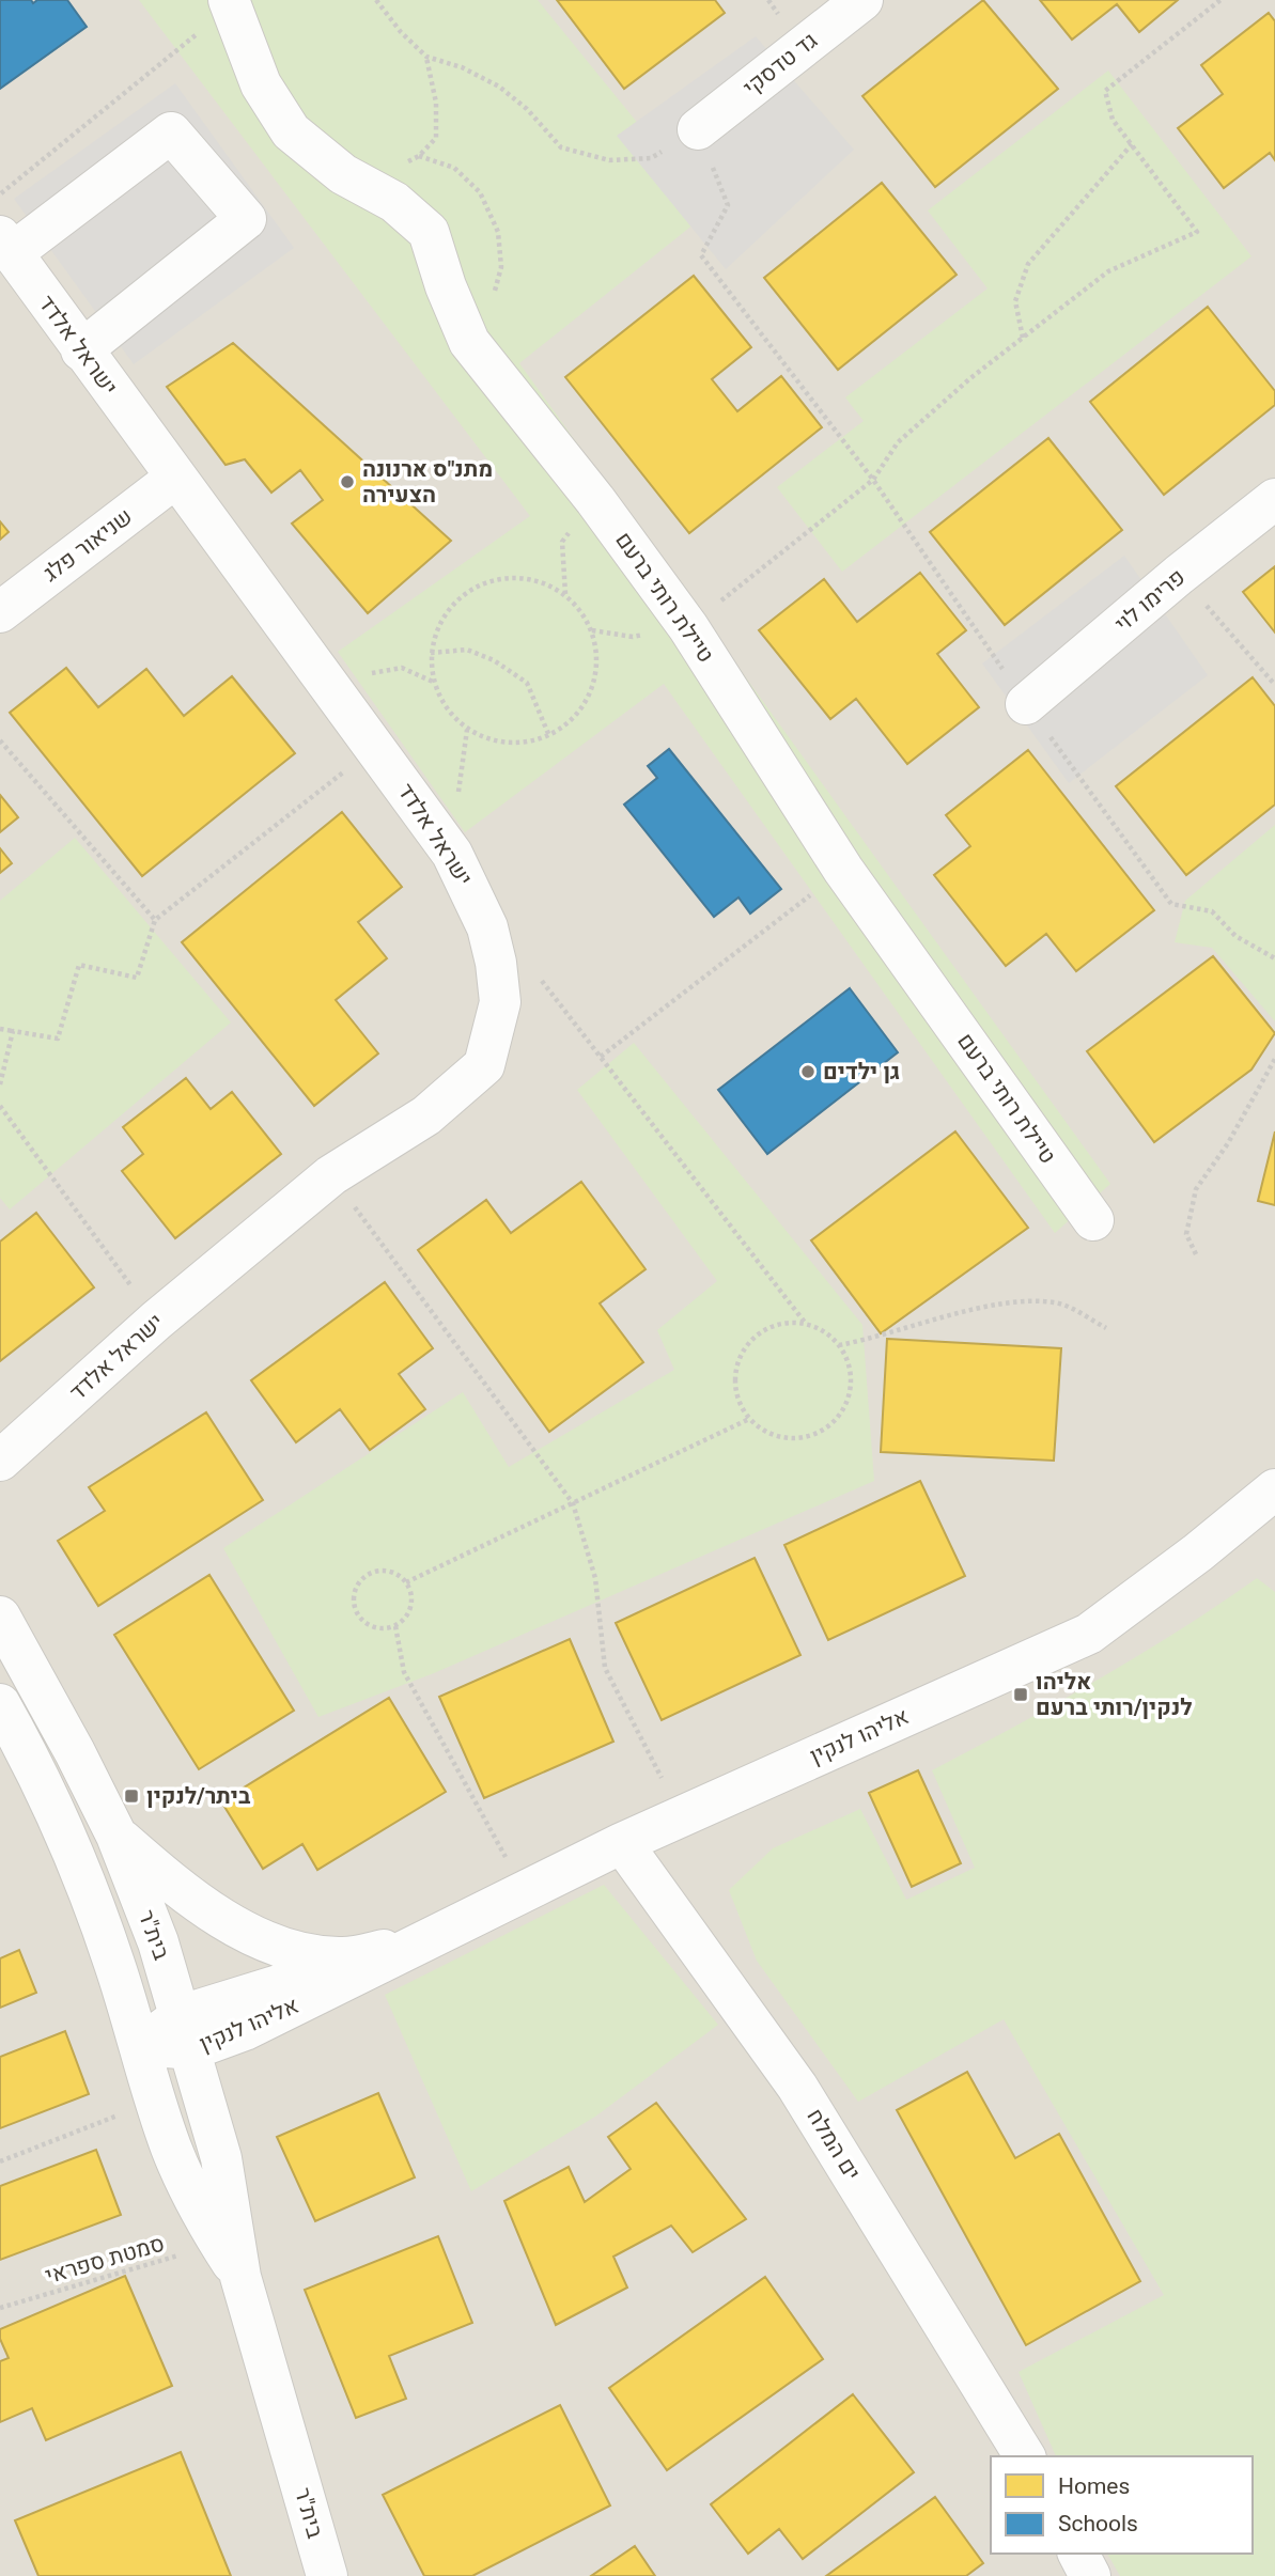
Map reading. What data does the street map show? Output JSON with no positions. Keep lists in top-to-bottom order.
{
  "streets": {
    "street": [
      "גד טדסקי",
      "ישראל אלדד",
      "שניאור פלג",
      "טיילת רותי ברעם",
      "פרימו לוי",
      "אליהו לנקין",
      "בית\"ר",
      "ים המלח"
    ],
    "path": ["סמטת ספראי"]
  },
  "crossings": [
    ["ישראל אלדד", "שניאור פלג"],
    ["אליהו לנקין", "בית\"ר"],
    ["אליהו לנקין", "ים המלח"],
    ["בית\"ר", "סמטת ספראי"]
  ],
  "places": {
    "other": ["מתנ\"ס ארנונה הצעירה", "גן ילדים"],
    "transit": ["אליהו לנקין/רותי ברעם", "ביתר/לנקין"]
  },
  "legend": ["Homes", "Schools"]
}
